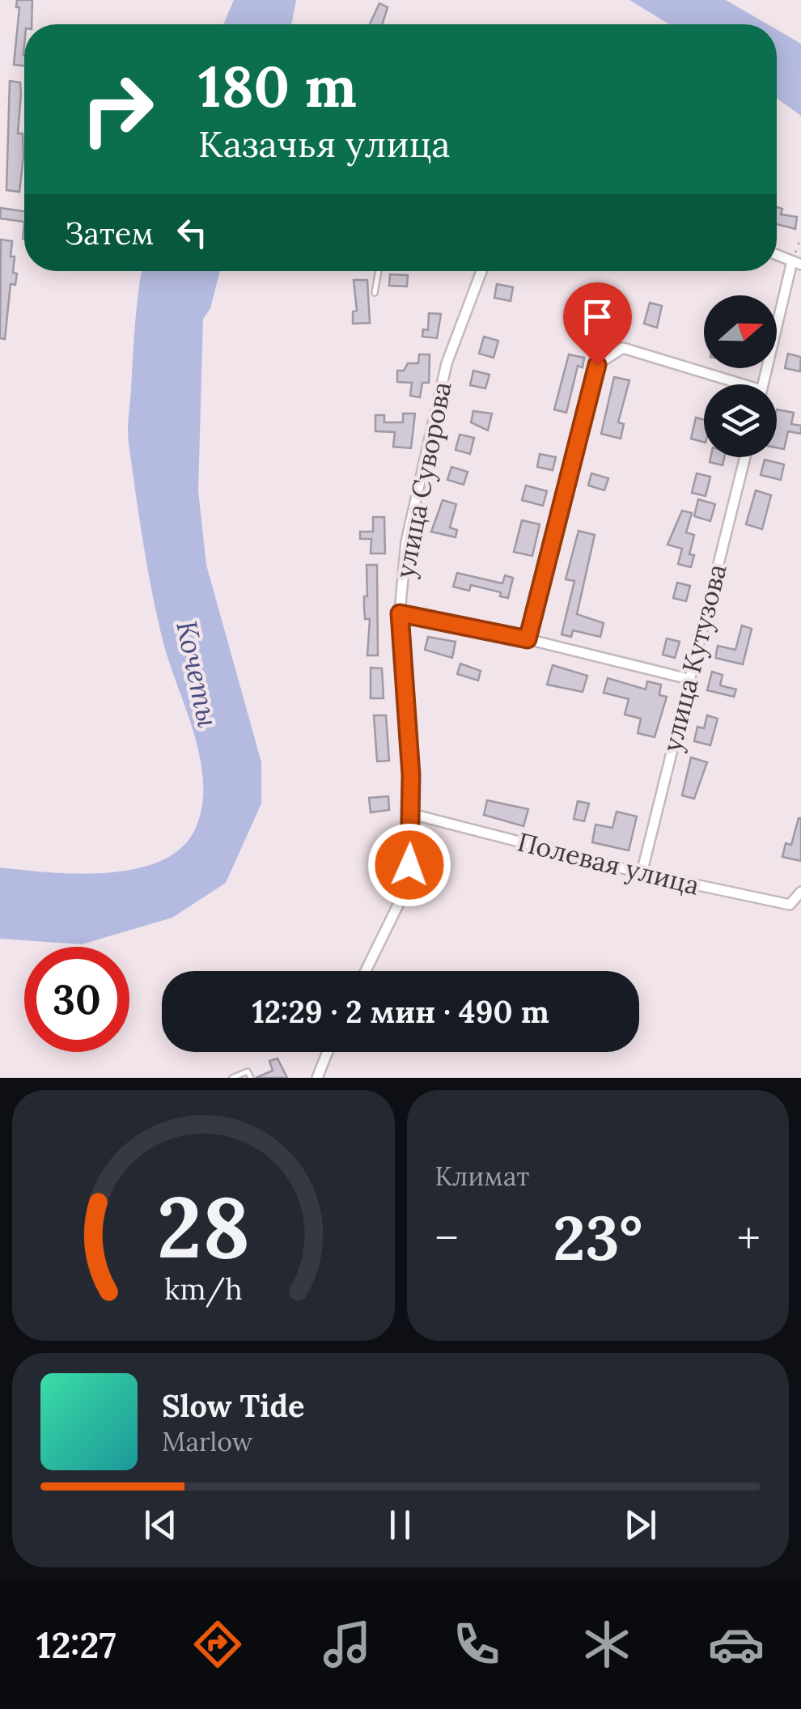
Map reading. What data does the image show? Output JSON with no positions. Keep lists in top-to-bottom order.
{
  "streets": {
    "street": ["улица Суворова", "улица Кутузова", "Полевая улица"]
  },
  "crossings": [
    ["улица Суворова", "Полевая улица"],
    ["улица Кутузова", "Полевая улица"]
  ],
  "water": ["Кочеты"],
  "north": "right",
  "page": {
    "turn": ["180 m", "Казачья улица"],
    "then": "Затем",
    "limit": "30",
    "trip": "12:29 · 2 мин · 490 m",
    "tile": "Климат",
    "heat": ["−", "23°", "+"],
    "song": ["Slow Tide", "Marlow"],
    "tabs": "12:27",
    "gauge": ["28", "km/h"]
  }
}
